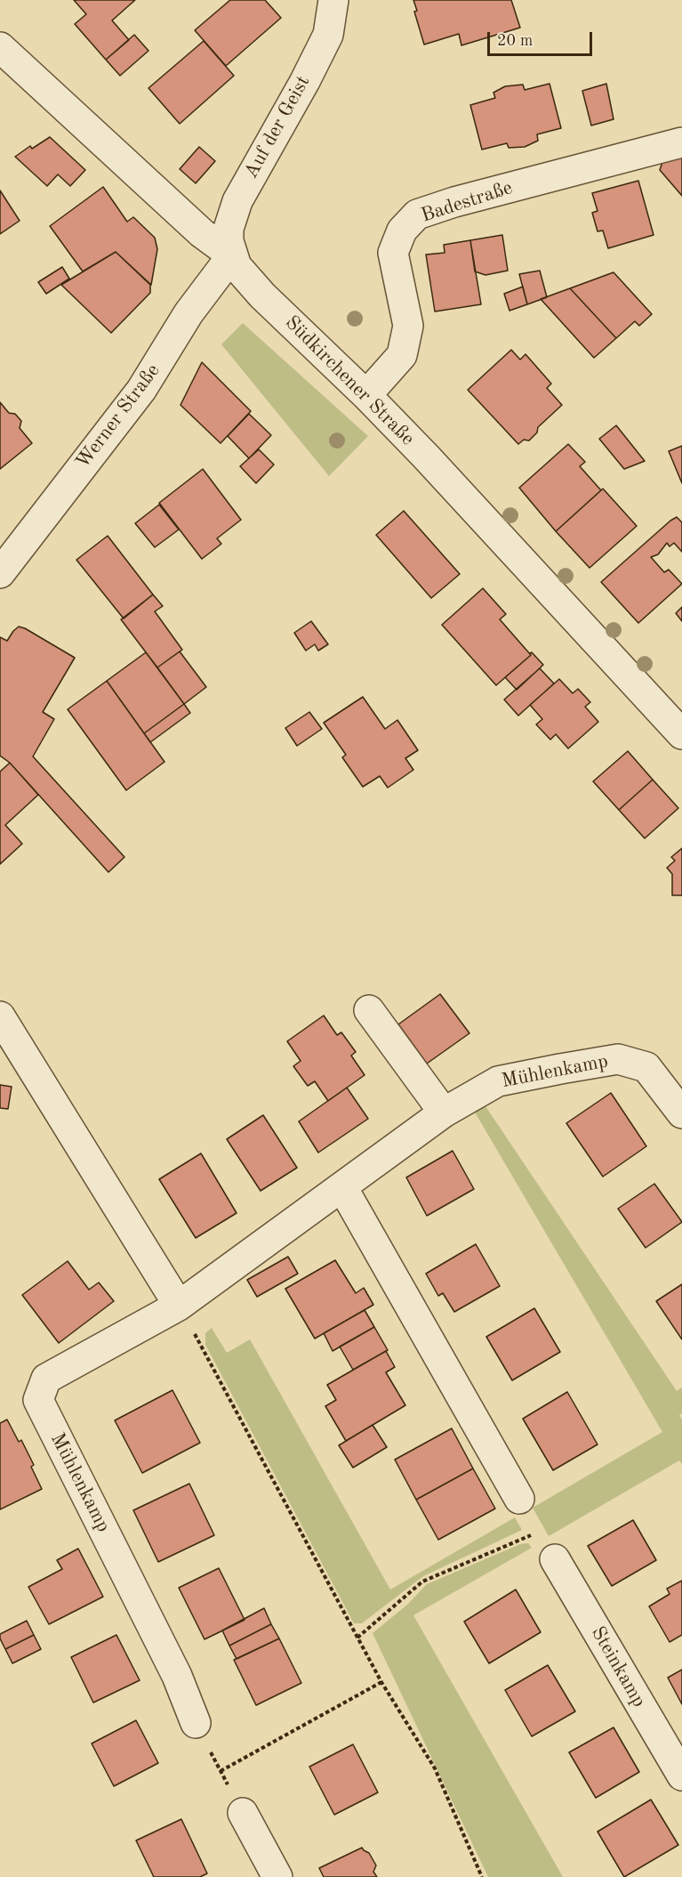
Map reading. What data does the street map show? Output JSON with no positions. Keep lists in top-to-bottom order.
{
  "streets": {
    "street": [
      "Auf der Geist",
      "Badestraße",
      "Südkirchener Straße",
      "Werner Straße",
      "Mühlenkamp",
      "Steinkamp"
    ]
  },
  "crossings": [
    ["Auf der Geist", "Südkirchener Straße"],
    ["Auf der Geist", "Werner Straße"],
    ["Badestraße", "Südkirchener Straße"],
    ["Südkirchener Straße", "Werner Straße"]
  ],
  "scale_bar": "20 m"
}
